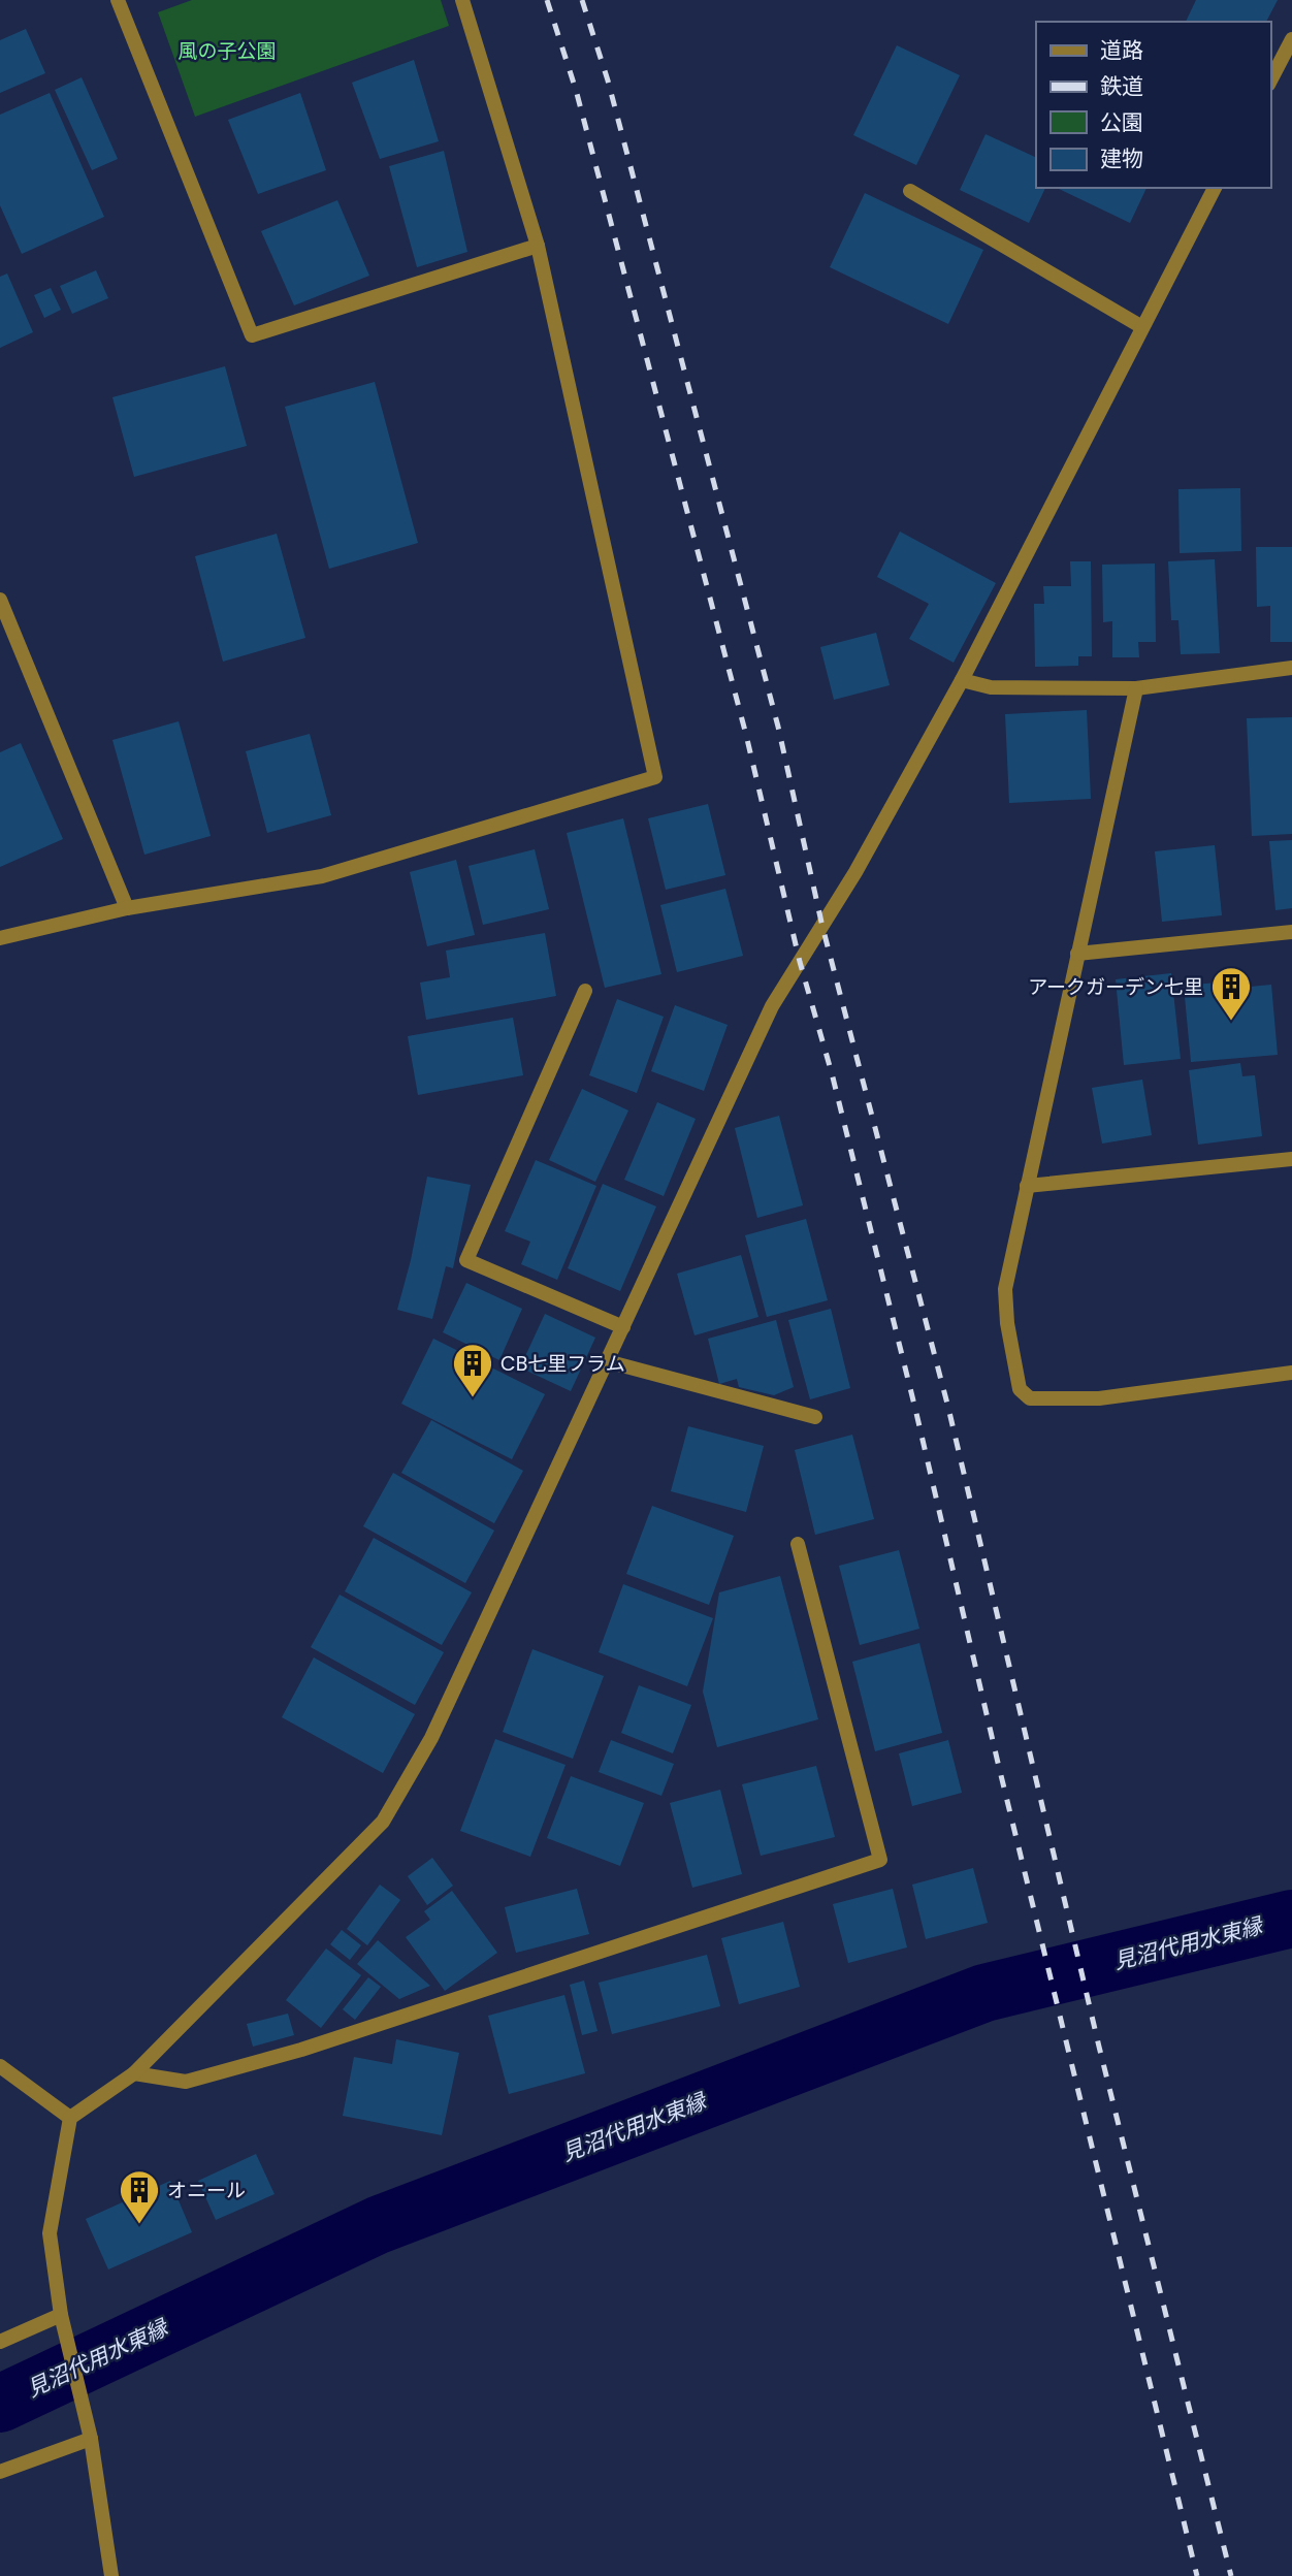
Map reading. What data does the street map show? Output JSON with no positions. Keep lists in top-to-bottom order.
{
  "water": ["見沼代用水東縁"],
  "parks": ["風の子公園"],
  "places": {
    "building": ["アークガーデン七里", "CB七里フラム", "オニール"]
  },
  "legend": [
    "道路",
    "鉄道",
    "公園",
    "建物"
  ]
}
